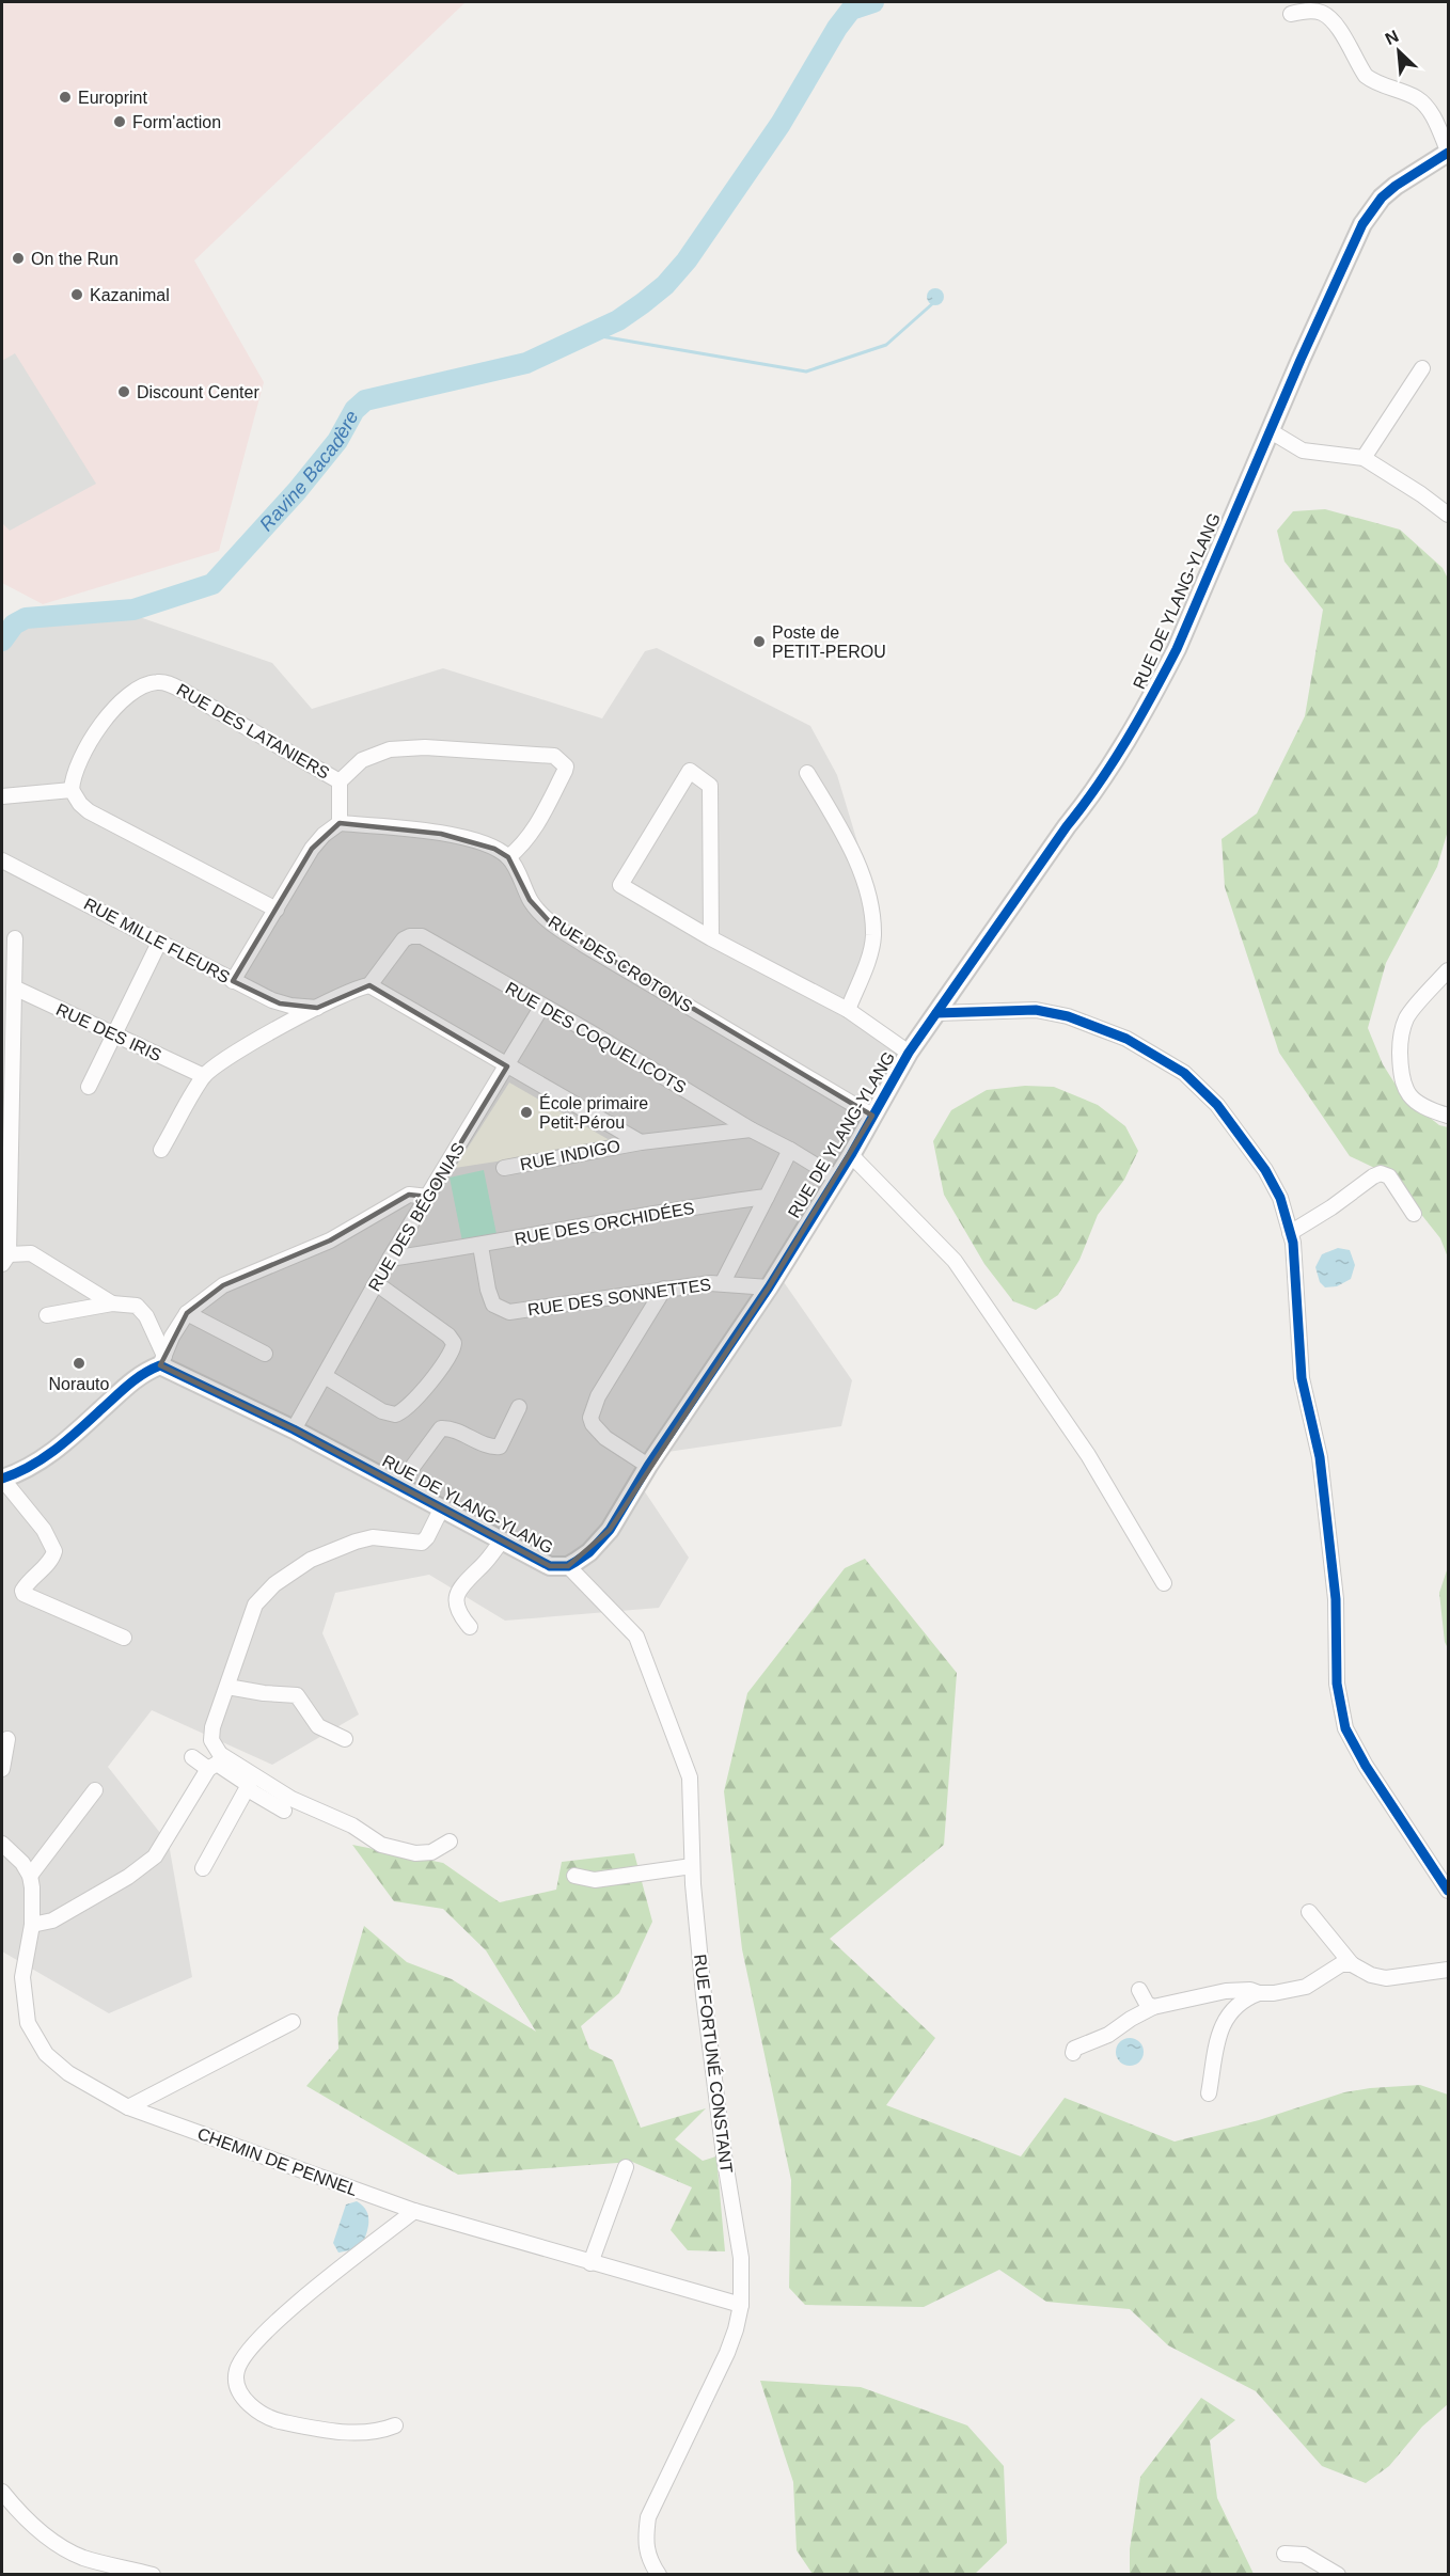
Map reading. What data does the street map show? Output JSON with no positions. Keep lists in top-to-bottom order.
{
  "streets": {
    "street": [
      "RUE DE YLANG-YLANG",
      "RUE DES LATANIERS",
      "RUE MILLE FLEURS",
      "RUE DES CROTONS",
      "RUE DES IRIS",
      "RUE DES COQUELICOTS",
      "RUE INDIGO",
      "RUE DES BÉGONIAS",
      "RUE DES ORCHIDÉES",
      "RUE DES SONNETTES",
      "RUE FORTUNÉ CONSTANT",
      "CHEMIN DE PENNEL"
    ]
  },
  "crossings": [
    ["RUE DE YLANG-YLANG", "RUE DES CROTONS"],
    ["RUE DE YLANG-YLANG", "RUE DES COQUELICOTS"],
    ["RUE DE YLANG-YLANG", "RUE DES BÉGONIAS"],
    ["RUE DE YLANG-YLANG", "RUE DES SONNETTES"],
    ["RUE DE YLANG-YLANG", "RUE FORTUNÉ CONSTANT"],
    ["RUE DES COQUELICOTS", "RUE INDIGO"],
    ["RUE DES COQUELICOTS", "RUE DES BÉGONIAS"],
    ["RUE DES BÉGONIAS", "RUE DES ORCHIDÉES"],
    ["RUE DES ORCHIDÉES", "RUE DES SONNETTES"],
    ["RUE FORTUNÉ CONSTANT", "CHEMIN DE PENNEL"]
  ],
  "water": ["Ravine Bacadère"],
  "places": [
    "Europrint",
    "Form'action",
    "On the Run",
    "Kazanimal",
    "Discount Center",
    "Poste de PETIT-PEROU",
    "École primaire Petit-Pérou",
    "Norauto"
  ],
  "north": "top left"
}
